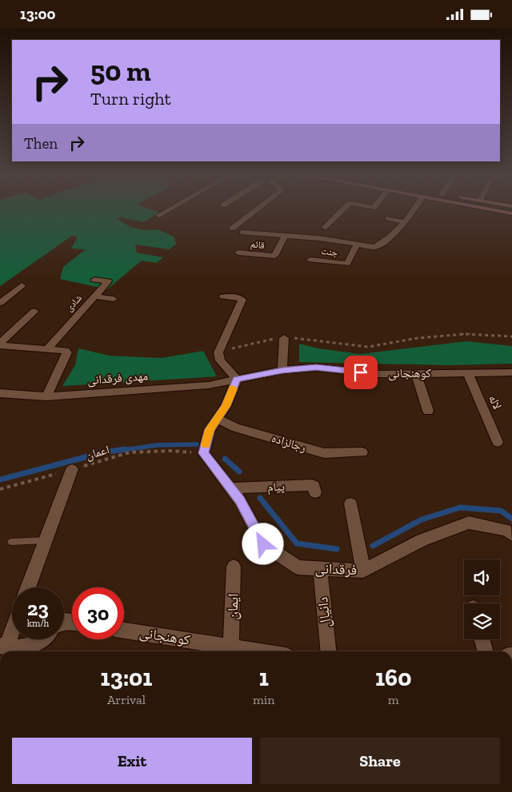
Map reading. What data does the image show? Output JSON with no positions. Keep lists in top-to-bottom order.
{
  "streets": {
    "street": [
      "قائم",
      "جنت",
      "شادی",
      "کوهنجانی",
      "مهدی فرقدانی",
      "لاله",
      "رجالزاده",
      "پیام",
      "فرقدانی",
      "ایمان",
      "دانیال"
    ],
    "path": ["اعمان"]
  },
  "crossings": [
    ["کوهنجانی", "مهدی فرقدانی"],
    ["کوهنجانی", "لاله"],
    ["کوهنجانی", "ایمان"],
    ["اعمان", "فرقدانی"],
    ["پیام", "فرقدانی"],
    ["فرقدانی", "دانیال"]
  ],
  "page": {
    "status": "13:00",
    "turn": ["50 m", "Turn right"],
    "then": "Then",
    "speed": "23 km/h",
    "limit": "30",
    "eta": [
      "13:01",
      "Arrival",
      "1",
      "min",
      "160",
      "m"
    ],
    "buttons": ["Exit", "Share"]
  }
}
